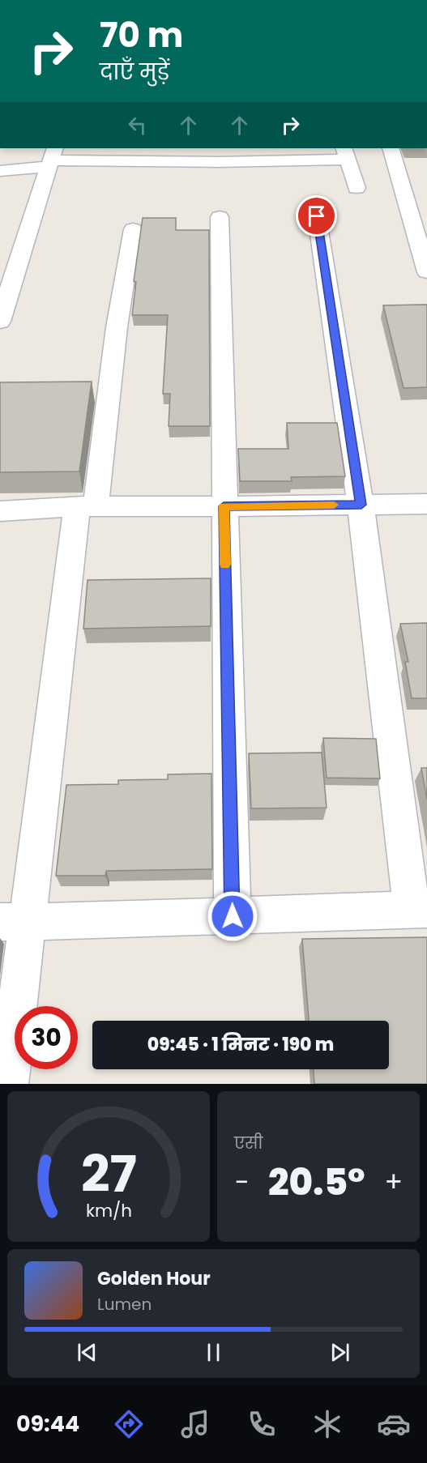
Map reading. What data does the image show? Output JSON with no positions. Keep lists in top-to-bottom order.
{
  "page": {
    "turn": ["70 m", "दाएँ मुड़ें"],
    "limit": "30",
    "trip": "09:45 · 1 मिनट · 190 m",
    "tile": "एसी",
    "heat": ["−", "20.5°", "+"],
    "song": ["Golden Hour", "Lumen"],
    "tabs": "09:44",
    "gauge": ["27", "km/h"]
  }
}
